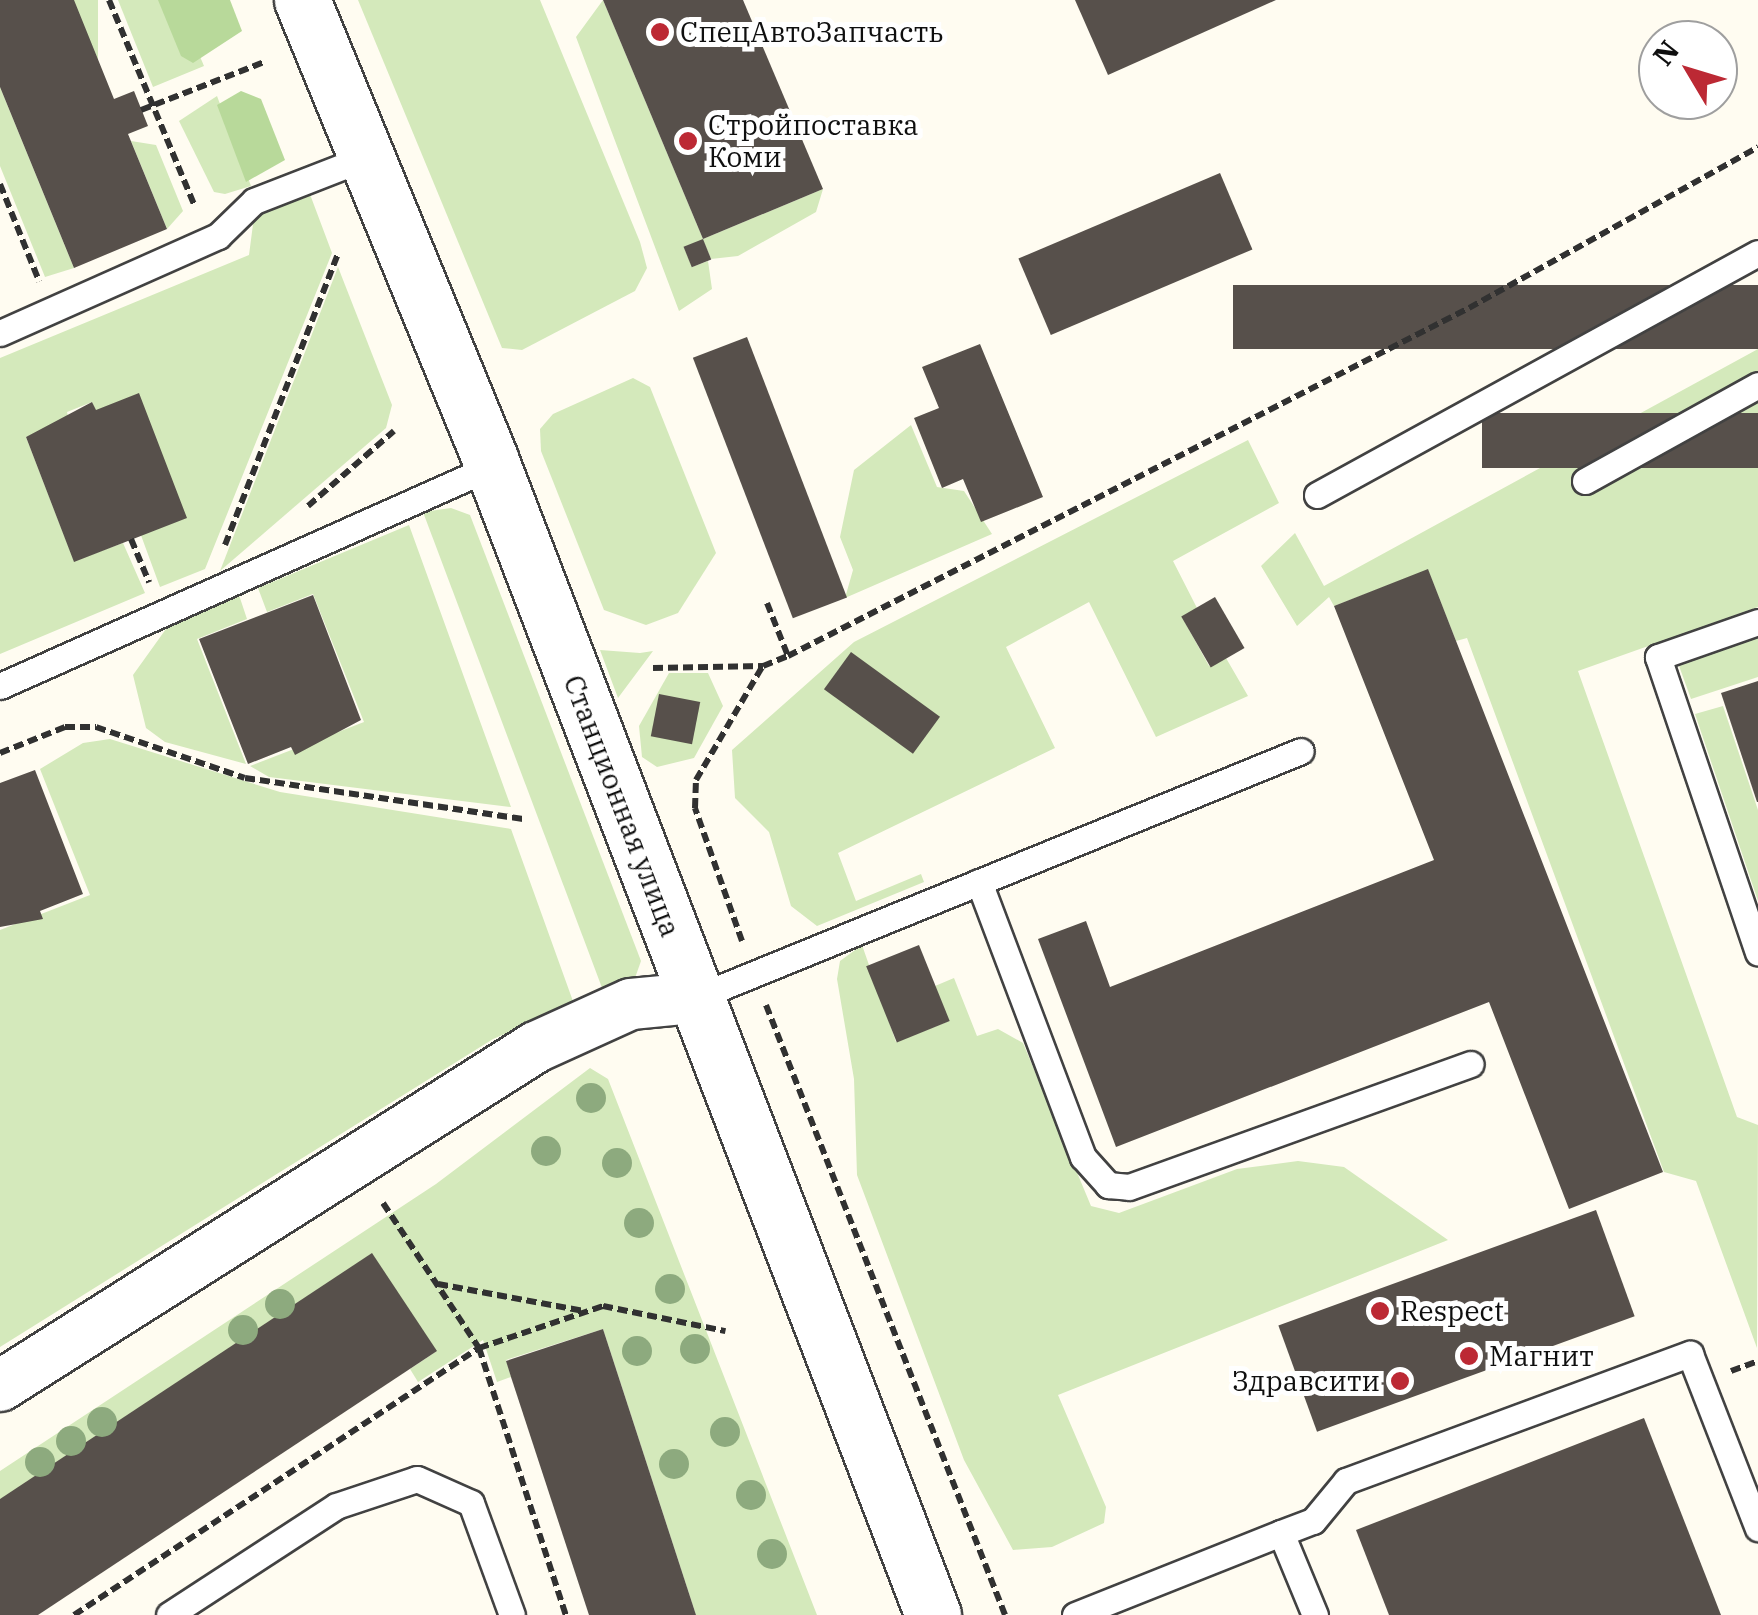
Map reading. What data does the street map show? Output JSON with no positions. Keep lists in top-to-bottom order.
{
  "streets": {
    "street": ["Станционная улица"]
  },
  "places": [
    "СпецАвтоЗапчасть",
    "Стройпоставка Коми",
    "Respect",
    "Магнит",
    "Здравсити"
  ],
  "north": "top left"
}
